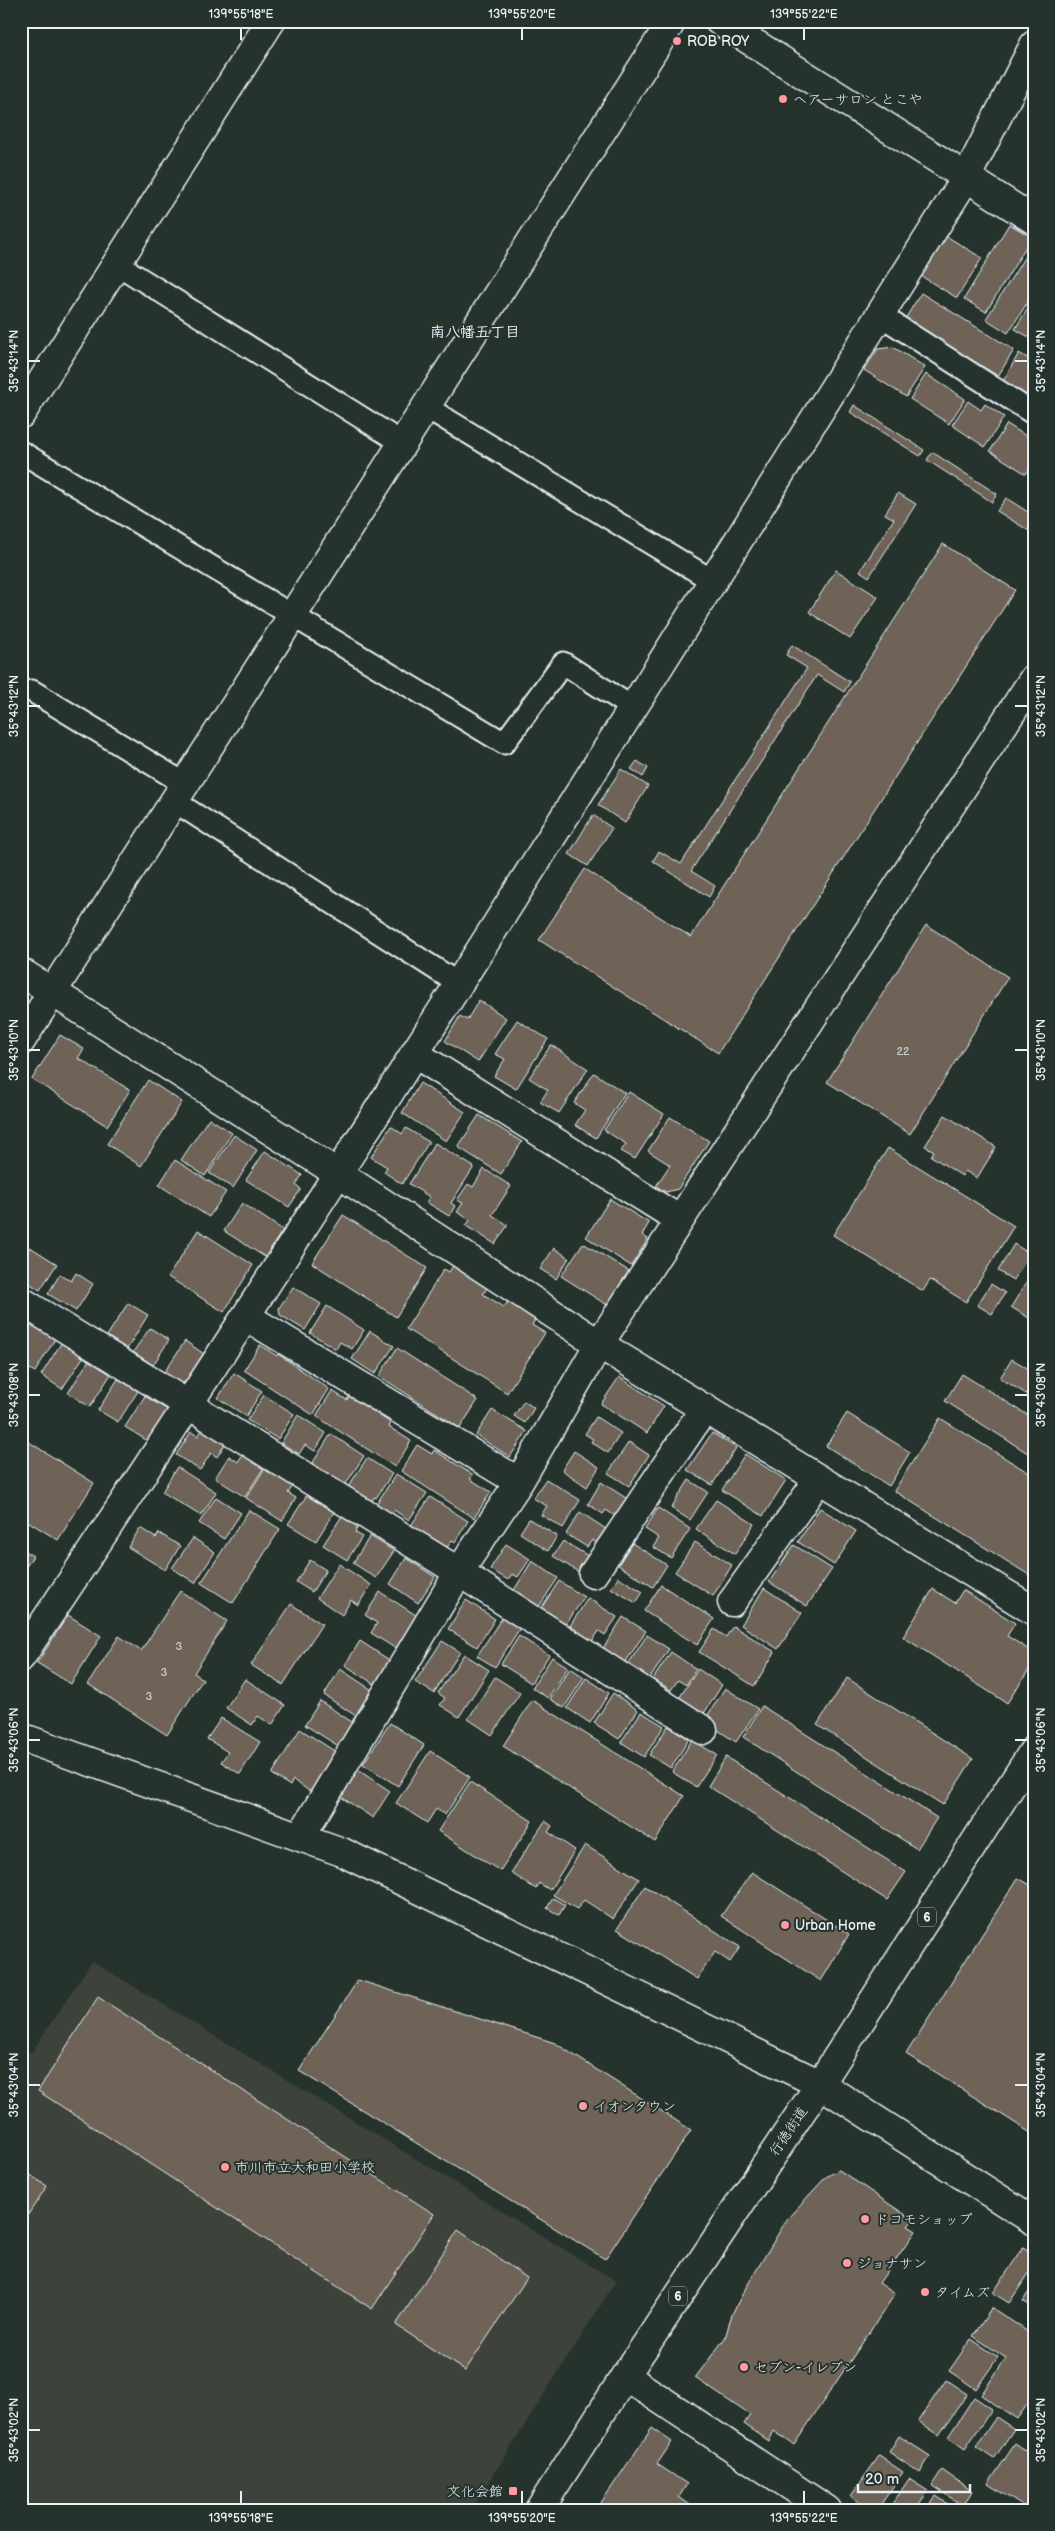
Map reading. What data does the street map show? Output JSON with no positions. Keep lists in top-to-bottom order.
{
  "streets": {
    "street": ["6", "行徳街道"]
  },
  "districts": ["南八幡五丁目"],
  "places": {
    "other": [
      "ROB ROY",
      "ヘアーサロン とこや",
      "Urban Home",
      "イオンタウン",
      "市川市立大和田小学校",
      "ドコモショップ",
      "ジョナサン",
      "タイムズ",
      "セブン-イレブン"
    ],
    "transit": ["文化会館"]
  },
  "house_numbers": [
    "22",
    "3",
    "3",
    "3"
  ],
  "scale_bar": "20 m",
  "coordinates": [
    "139°55'18\"E",
    "139°55'20\"E",
    "139°55'22\"E",
    "35°43'14\"N",
    "35°43'12\"N",
    "35°43'10\"N",
    "35°43'08\"N",
    "35°43'06\"N",
    "35°43'04\"N",
    "35°43'02\"N"
  ]
}
